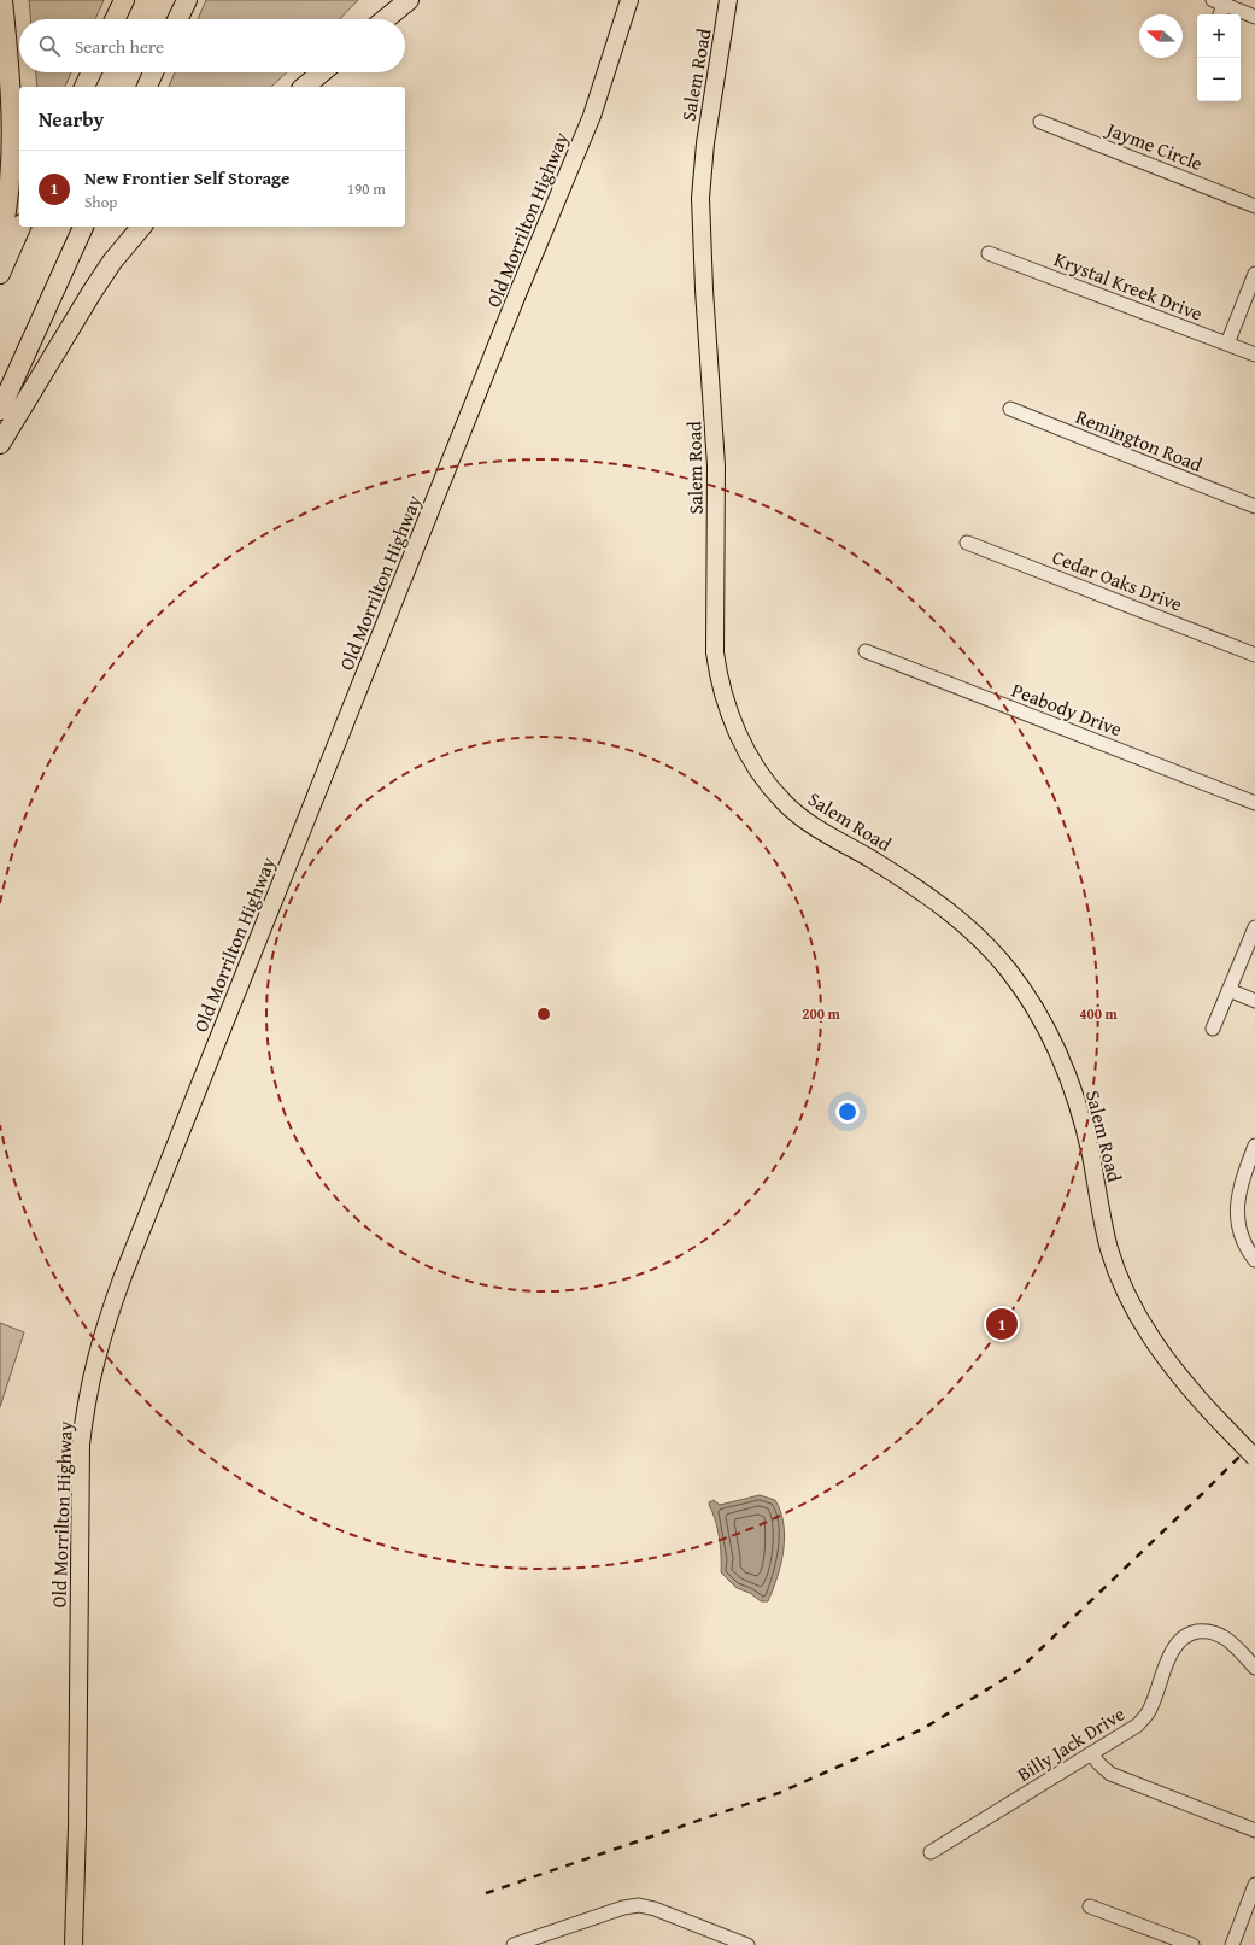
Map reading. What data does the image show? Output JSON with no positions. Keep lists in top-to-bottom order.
{
  "streets": {
    "main road": ["Salem Road", "Old Morrilton Highway"],
    "street": [
      "Jayme Circle",
      "Krystal Kreek Drive",
      "Remington Road",
      "Cedar Oaks Drive",
      "Peabody Drive",
      "Billy Jack Drive"
    ]
  },
  "north": "left",
  "page": {
    "map_buttons": ["+", "−"],
    "search": "Search here",
    "heading": "Nearby",
    "list": [
      {
        "mark": "1",
        "name": "New Frontier Self Storage",
        "note": "Shop",
        "value": "190 m"
      }
    ],
    "pins": "1"
  },
  "rings": ["200 m", "400 m"]
}
